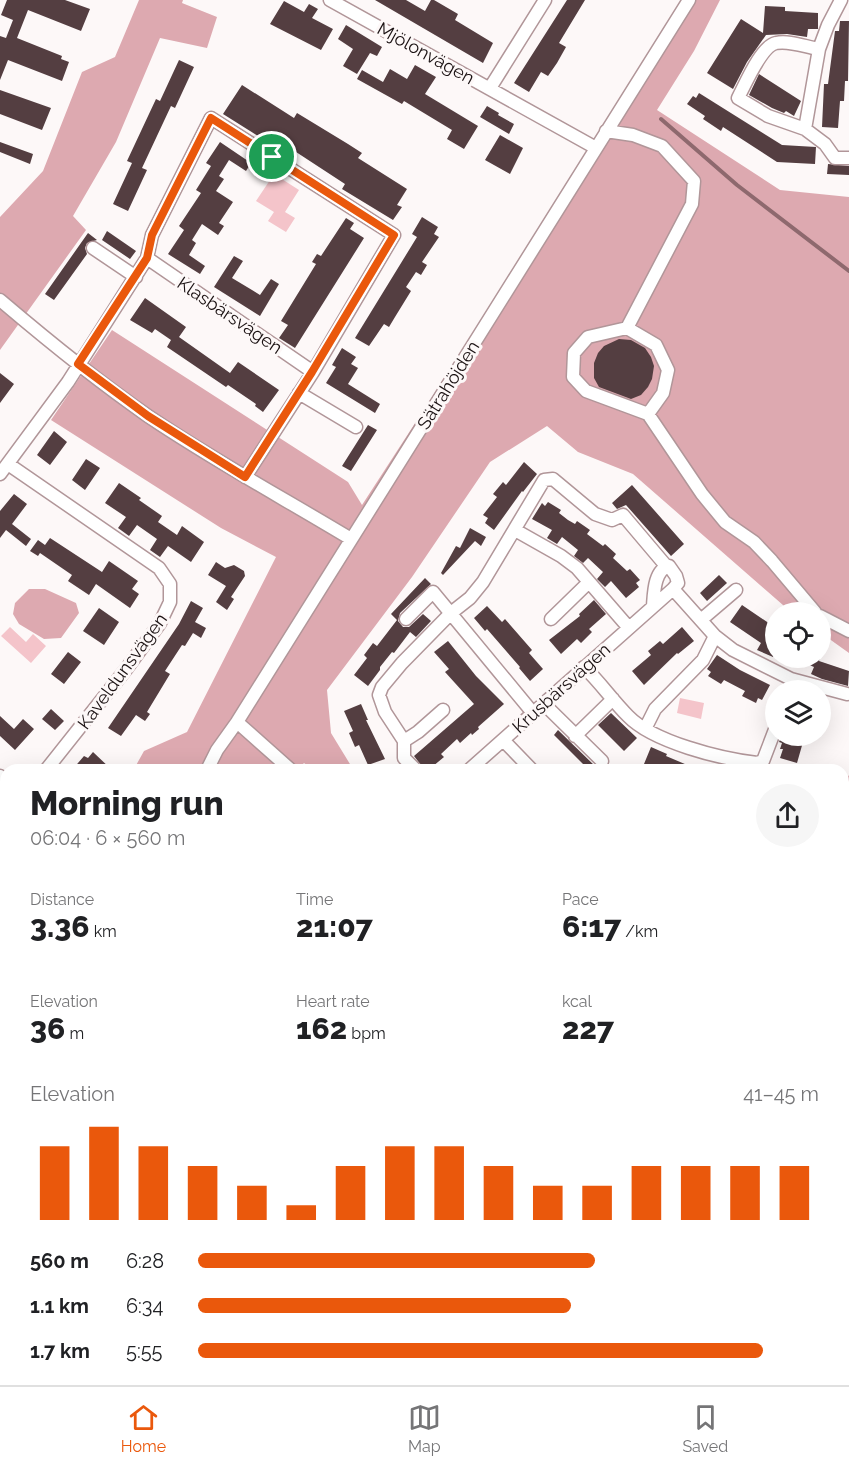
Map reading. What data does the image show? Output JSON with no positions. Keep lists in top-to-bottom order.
{
  "streets": {
    "street": [
      "Mjölonvägen",
      "Klasbärsvägen",
      "Sätrahöjden",
      "Kaveldunsvägen",
      "Krusbärsvägen"
    ]
  },
  "crossings": [
    ["Mjölonvägen", "Sätrahöjden"]
  ],
  "page": {
    "heading": ["Morning run", "06:04 · 6 × 560 m"],
    "stats": [
      ["Distance", "3.36 km"],
      ["Time", "21:07"],
      ["Pace", "6:17 /km"],
      ["Elevation", "36 m"],
      ["Heart rate", "162 bpm"],
      ["kcal", "227"]
    ],
    "chart": ["Elevation", "41–45 m"],
    "list": [
      {
        "name": "560 m",
        "note": "6:28"
      },
      {
        "name": "1.1 km",
        "note": "6:34"
      },
      {
        "name": "1.7 km",
        "note": "5:55"
      }
    ],
    "tabs": ["Home", "Map", "Saved"]
  }
}
